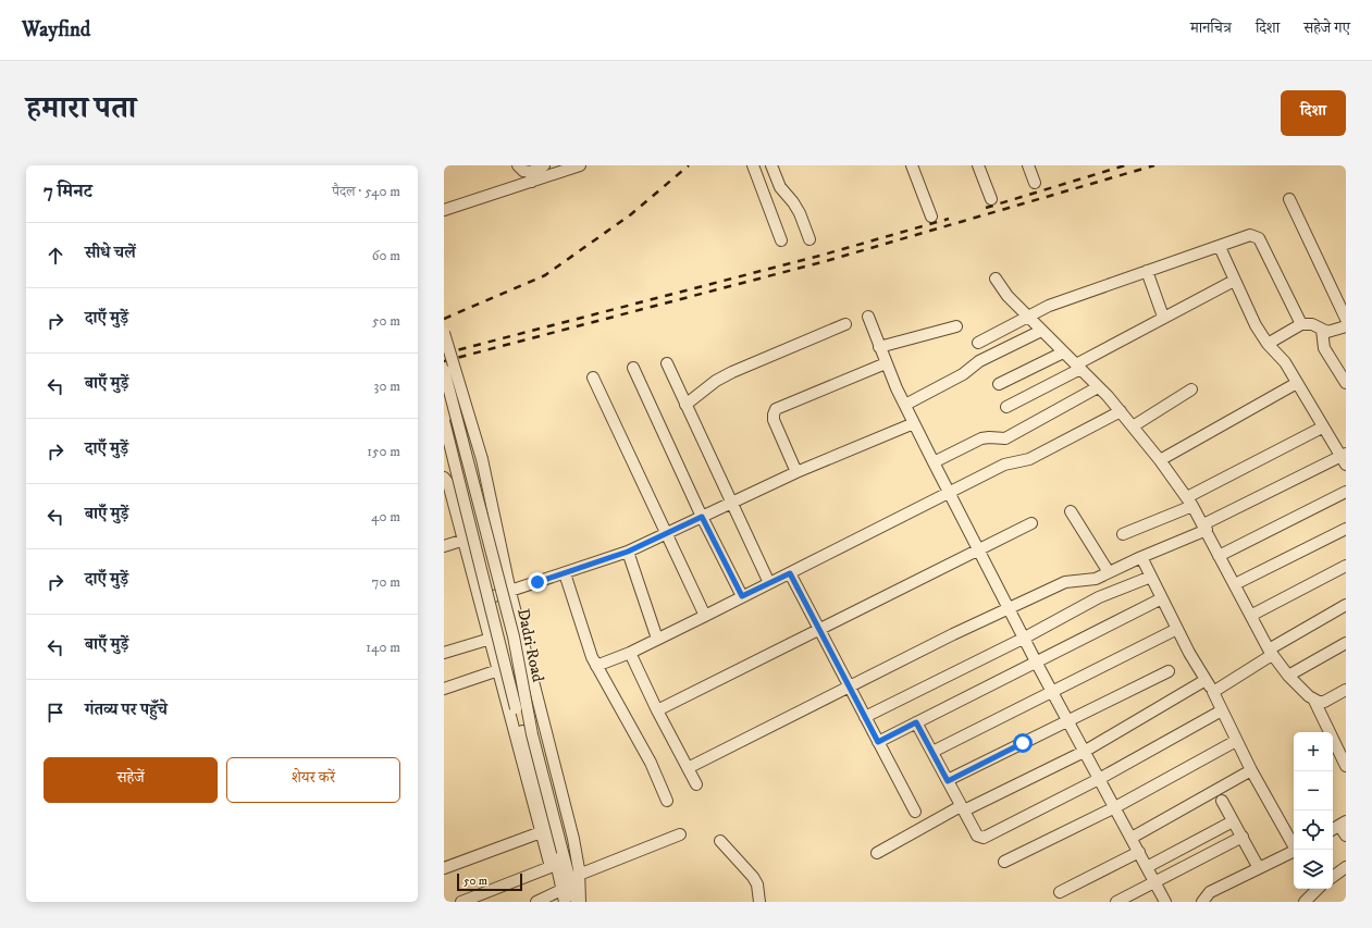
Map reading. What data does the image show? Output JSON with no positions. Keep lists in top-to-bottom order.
{
  "streets": {
    "street": ["Dadri Road"]
  },
  "scale_bar": "50 m",
  "page": {
    "header": "Wayfind",
    "nav": ["मानचित्र", "दिशा", "सहेजे गए"],
    "title": "हमारा पता",
    "buttons": [
      "दिशा",
      ["सहेजें", "शेयर करें"]
    ],
    "heading": ["7 मिनट", "पैदल · 540 m"],
    "list": [
      ["सीधे चलें", "60 m"],
      ["दाएँ मुड़ें", "50 m"],
      ["बाएँ मुड़ें", "30 m"],
      ["दाएँ मुड़ें", "150 m"],
      ["बाएँ मुड़ें", "40 m"],
      ["दाएँ मुड़ें", "70 m"],
      ["बाएँ मुड़ें", "140 m"],
      "गंतव्य पर पहुँचे"
    ],
    "map_buttons": ["+", "−"],
    "scale": "50 m"
  }
}
